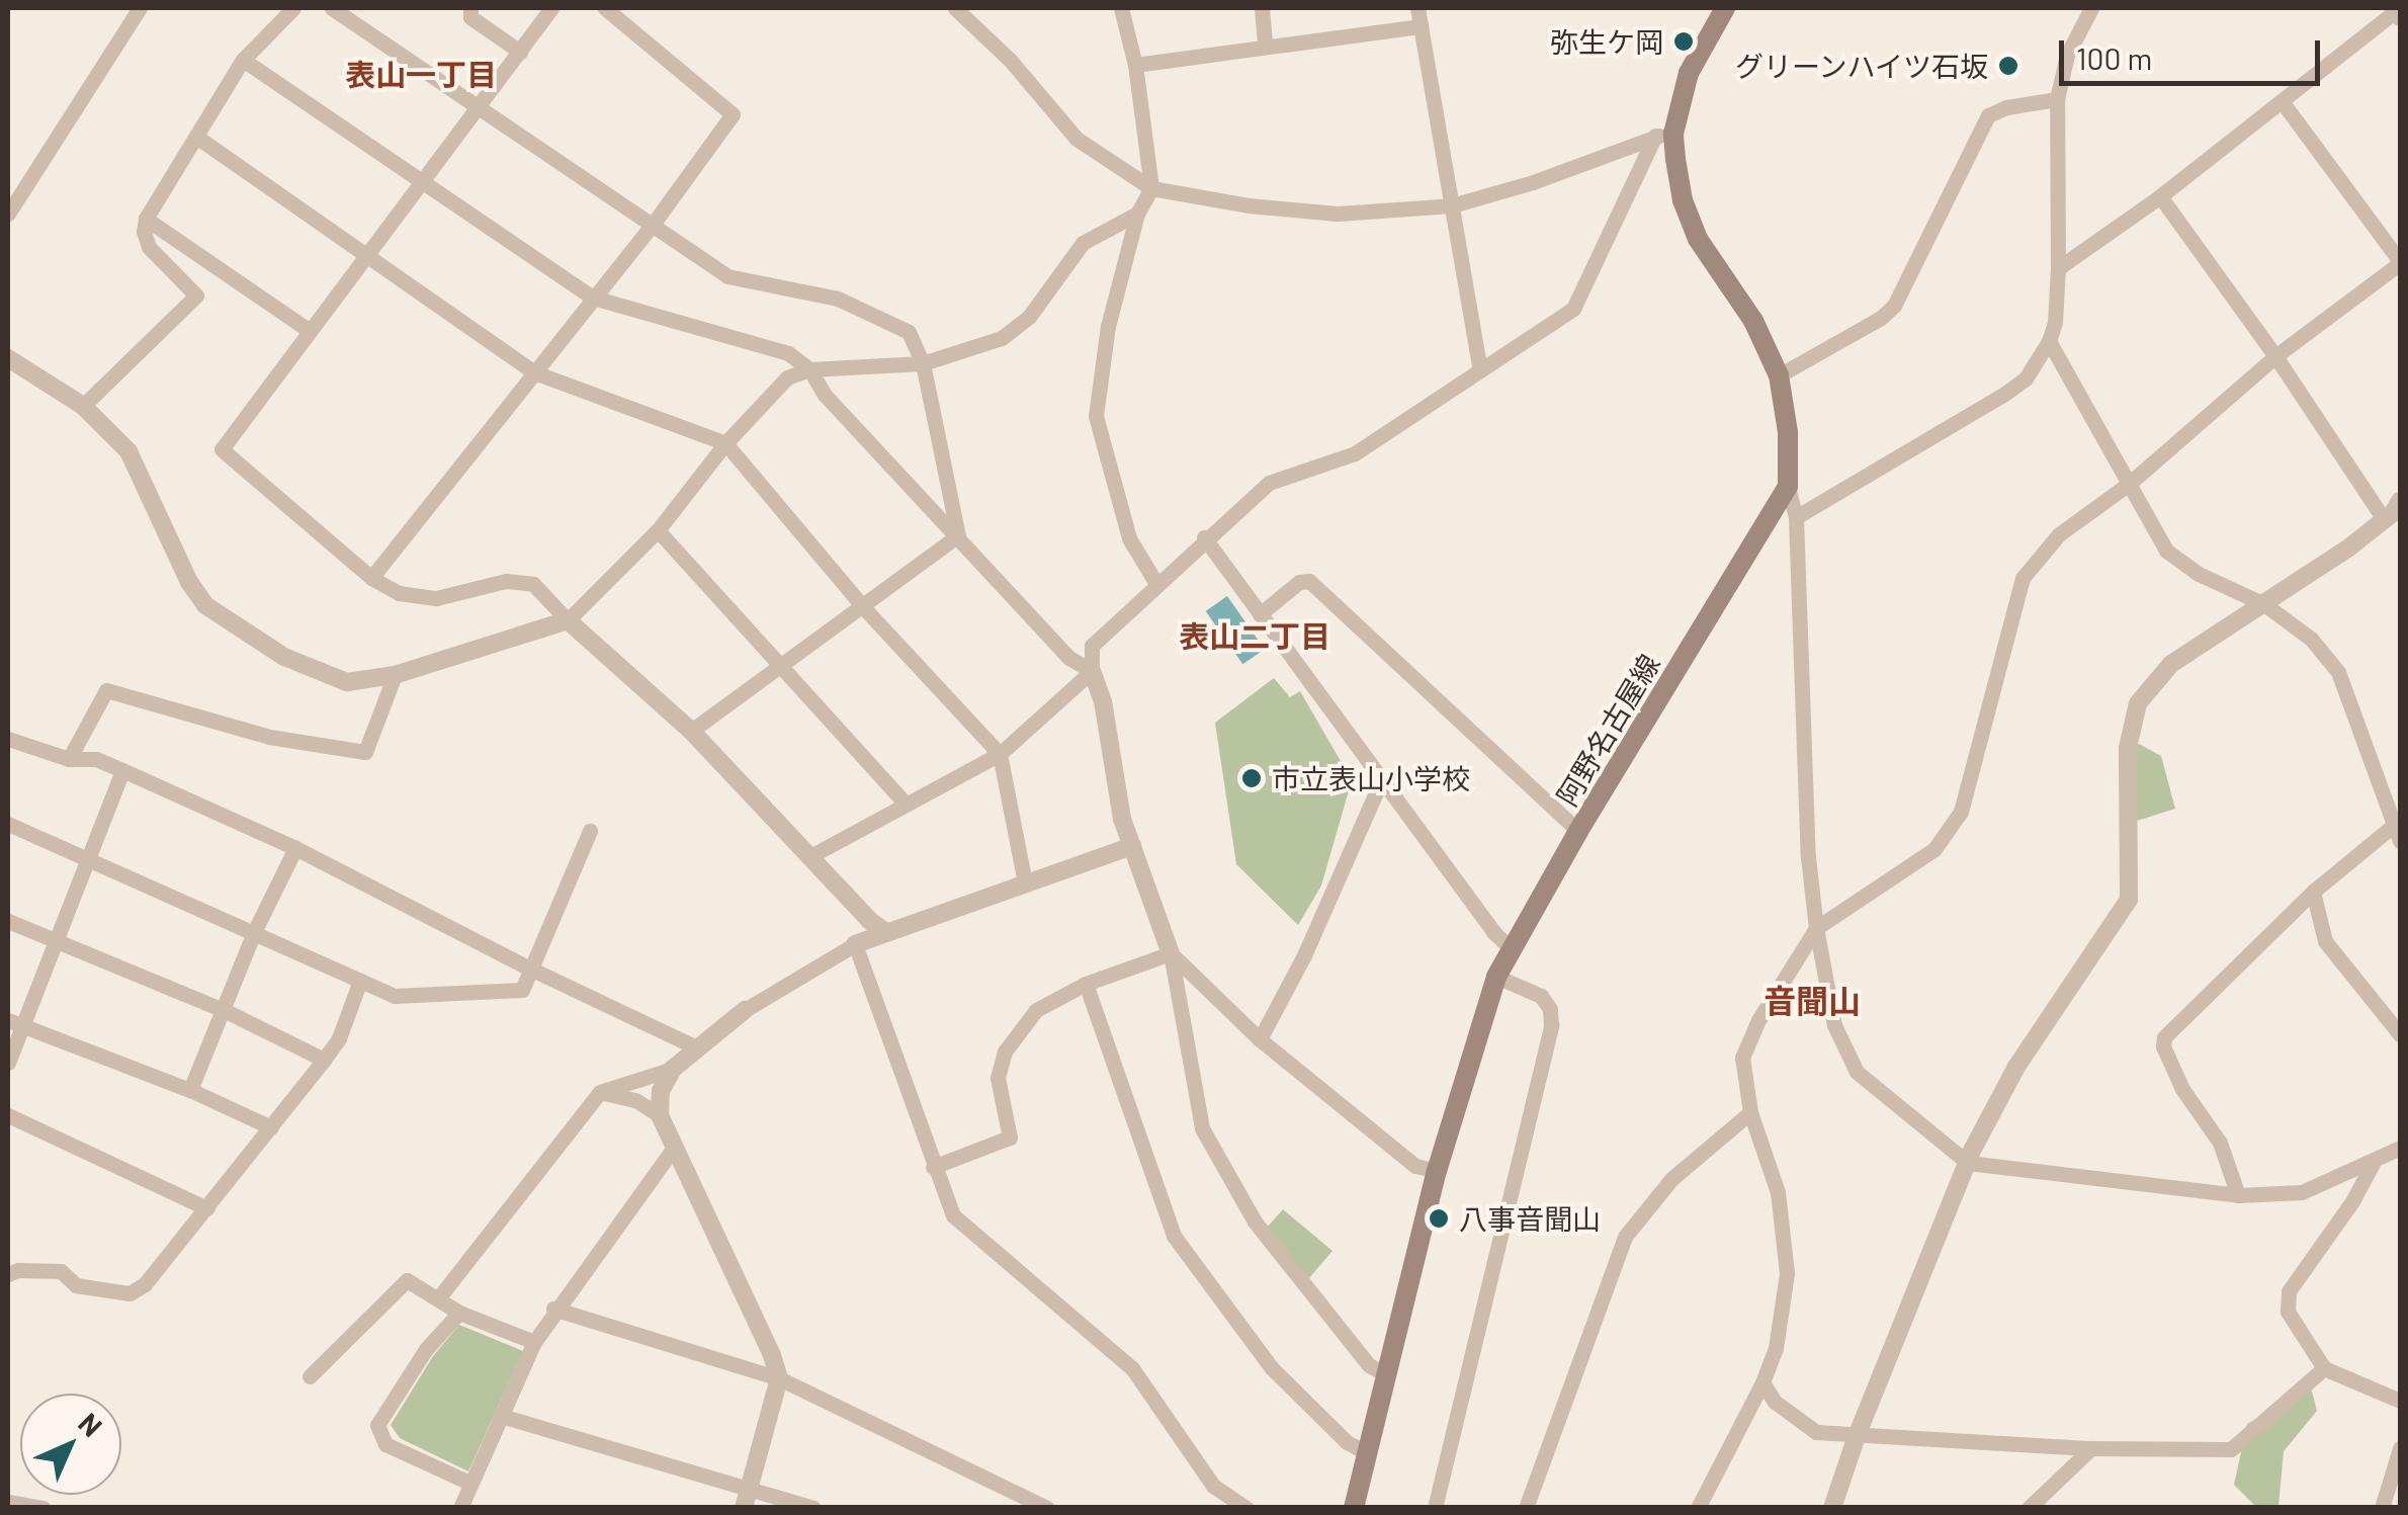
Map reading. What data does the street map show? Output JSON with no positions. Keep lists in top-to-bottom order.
{
  "streets": {
    "main road": ["阿野名古屋線"]
  },
  "districts": ["表山一丁目", "表山二丁目", "音聞山"],
  "places": [
    "弥生ケ岡",
    "グリーンハイツ石坂",
    "市立表山小学校",
    "八事音聞山"
  ],
  "scale_bar": "100 m",
  "north": "top right"
}
